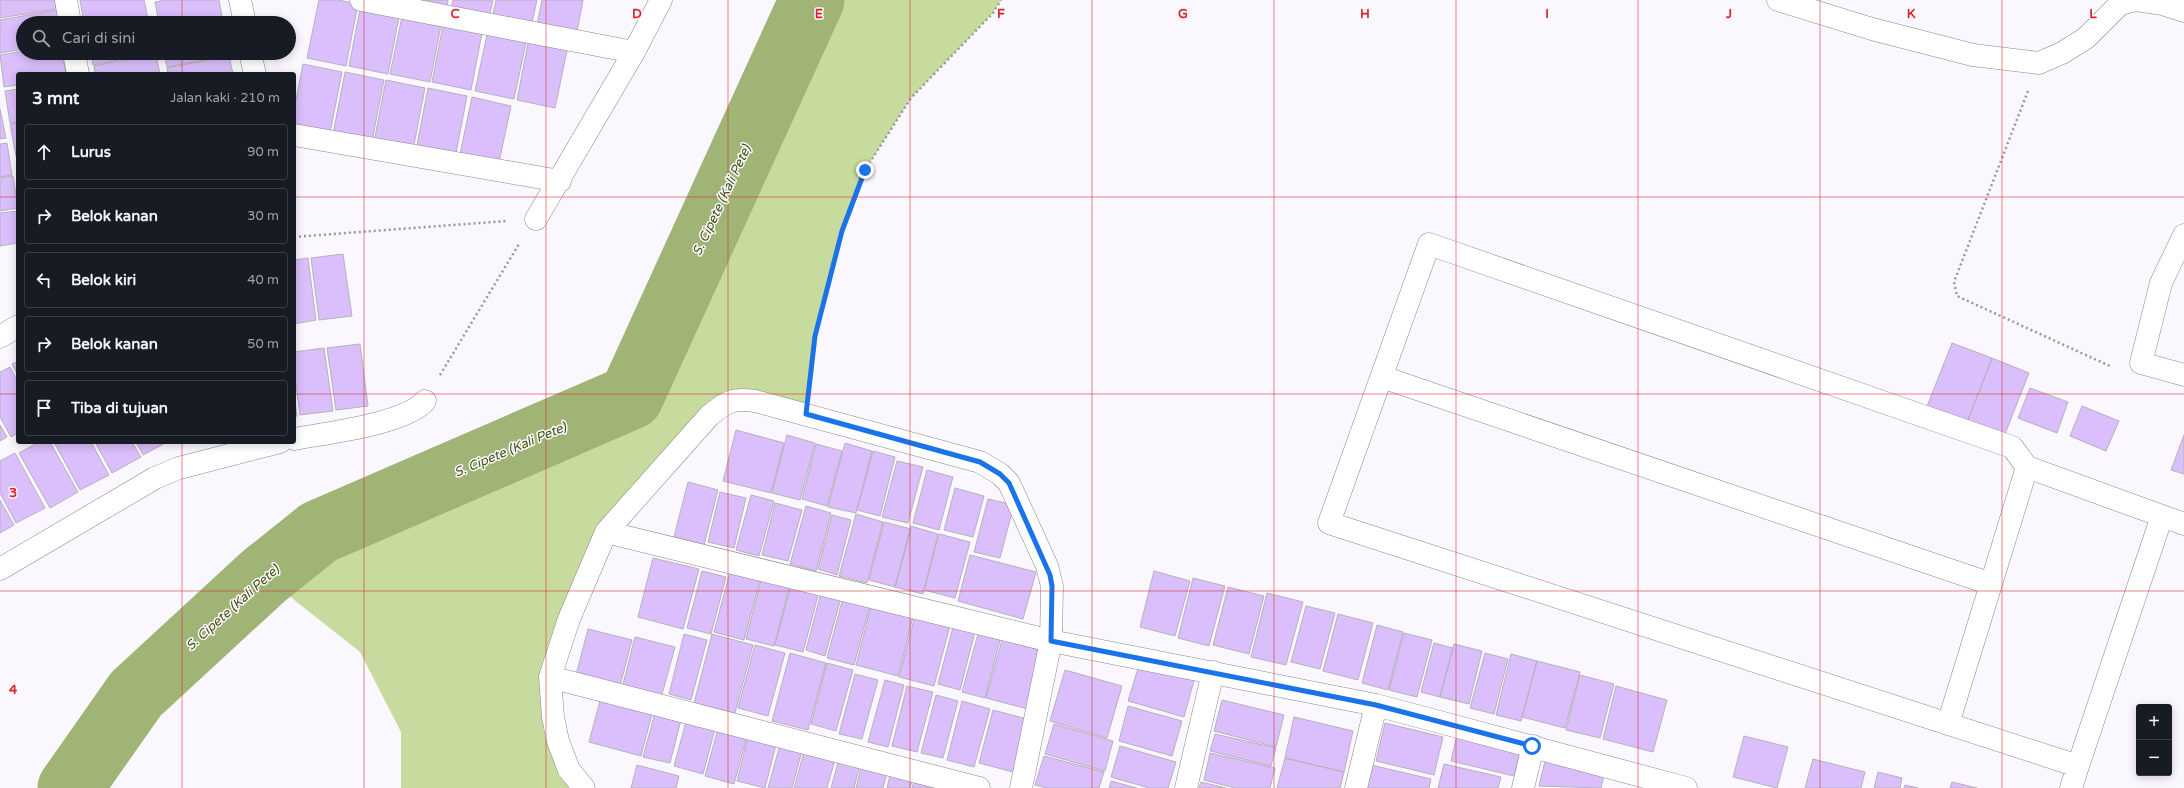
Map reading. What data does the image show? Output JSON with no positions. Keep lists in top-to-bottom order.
{
  "water": ["S. Cipete (Kali Pete)"],
  "page": {
    "search": "Cari di sini",
    "heading": ["3 mnt", "Jalan kaki · 210 m"],
    "list": [
      ["Lurus", "90 m"],
      ["Belok kanan", "30 m"],
      ["Belok kiri", "40 m"],
      ["Belok kanan", "50 m"],
      "Tiba di tujuan"
    ],
    "map_buttons": ["+", "−"]
  },
  "grid": {
    "columns": [
      "C",
      "D",
      "E",
      "F",
      "G",
      "H",
      "I",
      "J",
      "K",
      "L"
    ],
    "rows": ["3", "4"]
  }
}
